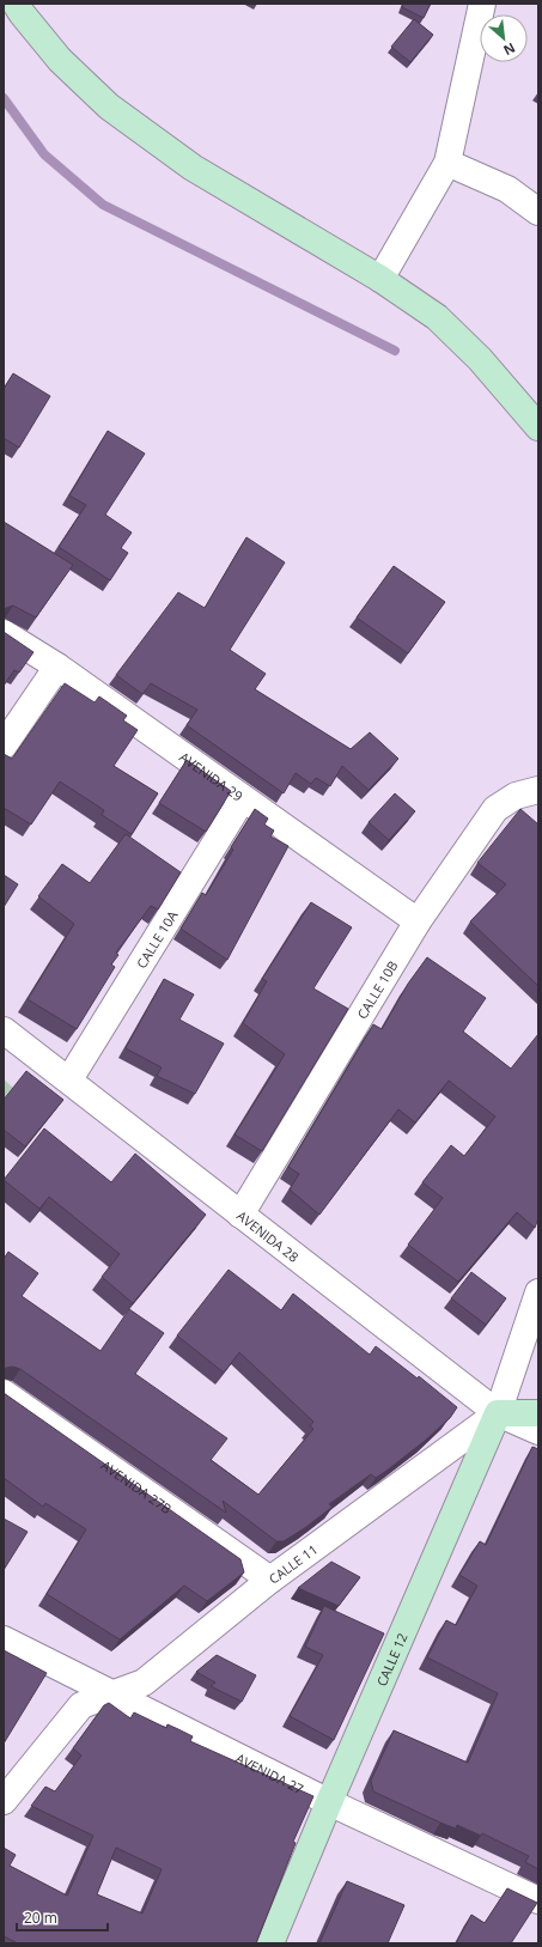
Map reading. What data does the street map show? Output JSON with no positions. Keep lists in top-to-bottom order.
{
  "streets": {
    "street": [
      "AVENIDA 29",
      "CALLE 10A",
      "CALLE 10B",
      "AVENIDA 28",
      "AVENIDA 27B",
      "CALLE 11",
      "CALLE 12",
      "AVENIDA 27"
    ]
  },
  "crossings": [
    ["AVENIDA 29", "CALLE 10A"],
    ["AVENIDA 29", "CALLE 10B"],
    ["CALLE 10A", "AVENIDA 28"],
    ["CALLE 10B", "AVENIDA 28"],
    ["AVENIDA 28", "CALLE 11"],
    ["AVENIDA 28", "CALLE 12"],
    ["AVENIDA 27B", "CALLE 11"],
    ["CALLE 11", "CALLE 12"],
    ["CALLE 11", "AVENIDA 27"],
    ["CALLE 12", "AVENIDA 27"]
  ],
  "scale_bar": "20 m",
  "north": "bottom right"
}
